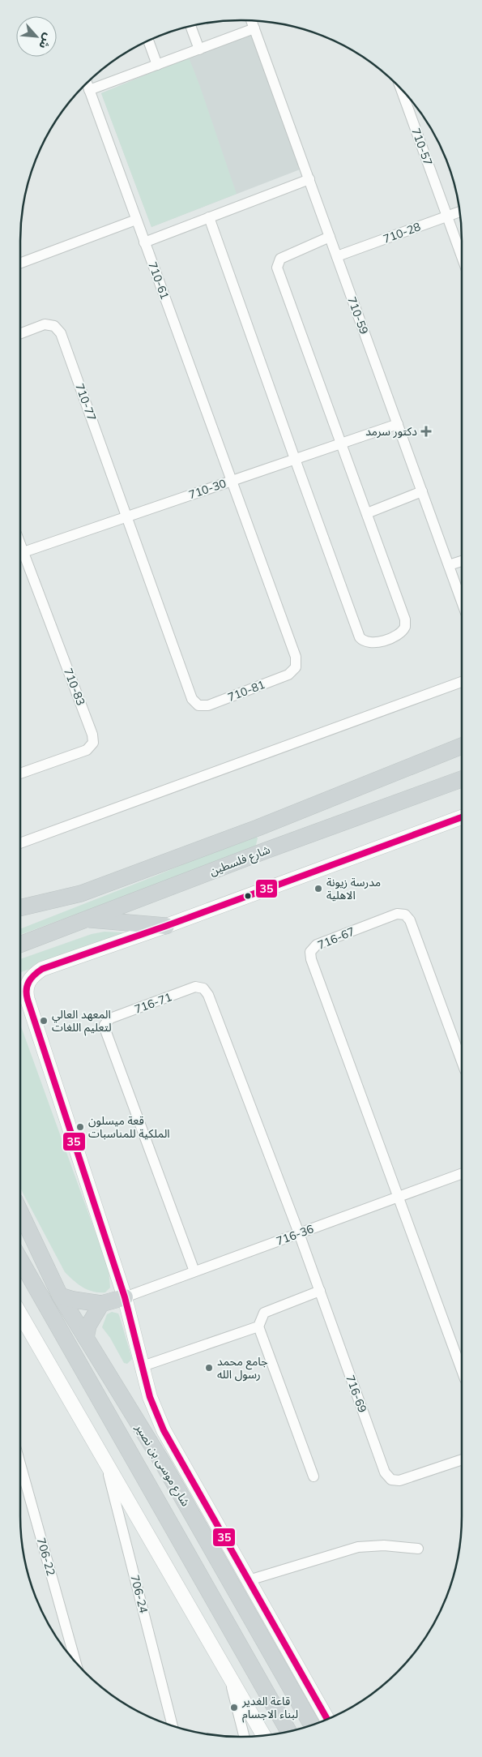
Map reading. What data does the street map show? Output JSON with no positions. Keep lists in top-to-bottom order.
{
  "streets": {
    "main road": ["شارع فلسطين", "شارع موسى بن نصير"],
    "street": [
      "710-57",
      "710-28",
      "710-61",
      "710-59",
      "710-77",
      "710-30",
      "710-83",
      "710-81",
      "716-67",
      "716-71",
      "716-36",
      "716-69",
      "706-22",
      "706-24"
    ]
  },
  "crossings": [
    ["710-57", "710-28"],
    ["710-28", "710-59"],
    ["710-61", "710-30"],
    ["710-61", "710-81"],
    ["710-59", "710-30"],
    ["710-77", "710-30"],
    ["710-77", "710-81"],
    ["710-30", "710-81"],
    ["716-67", "716-36"],
    ["716-71", "716-36"],
    ["716-71", "716-69"],
    ["716-36", "716-69"]
  ],
  "places": {
    "health": ["دكتور سرمد"],
    "other": [
      "مدرسة زيونة الاهلية",
      "المعهد العالي لتعليم اللغات",
      "قعة ميسلون الملكية للمناسبات",
      "جامع محمد رسول الله",
      "قاعة الغدير لبناء الاجسام"
    ]
  },
  "lines": ["transit line 35"],
  "north": "bottom right"
}
